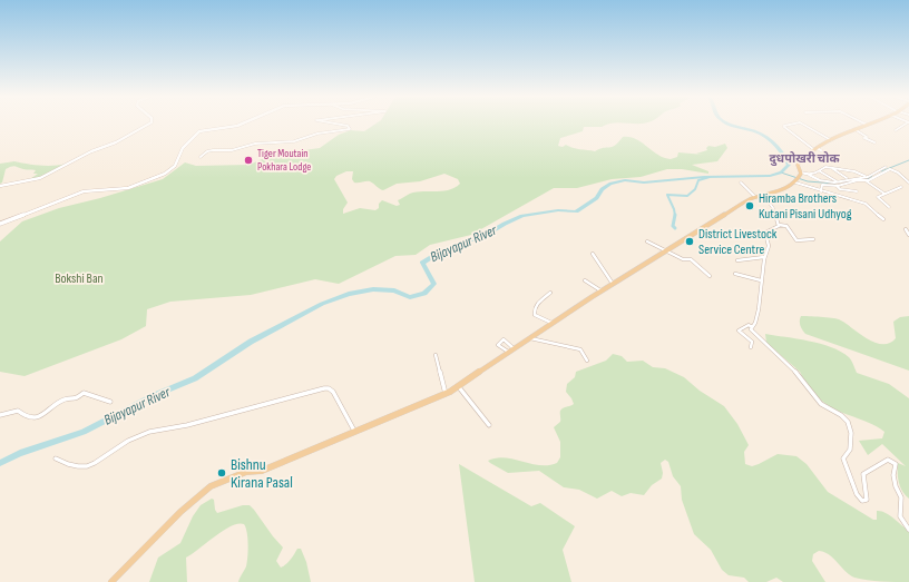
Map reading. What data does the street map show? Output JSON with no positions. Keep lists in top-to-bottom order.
{
  "districts": ["दुधपोखरी चोक"],
  "water": ["Bijayapur River"],
  "parks": ["Bokshi Ban"],
  "places": [
    "Tiger Moutain Pokhara Lodge",
    "Hiramba Brothers Kutani Pisani Udhyog",
    "District Livestock Service Centre",
    "Bishnu Kirana Pasal"
  ]
}
